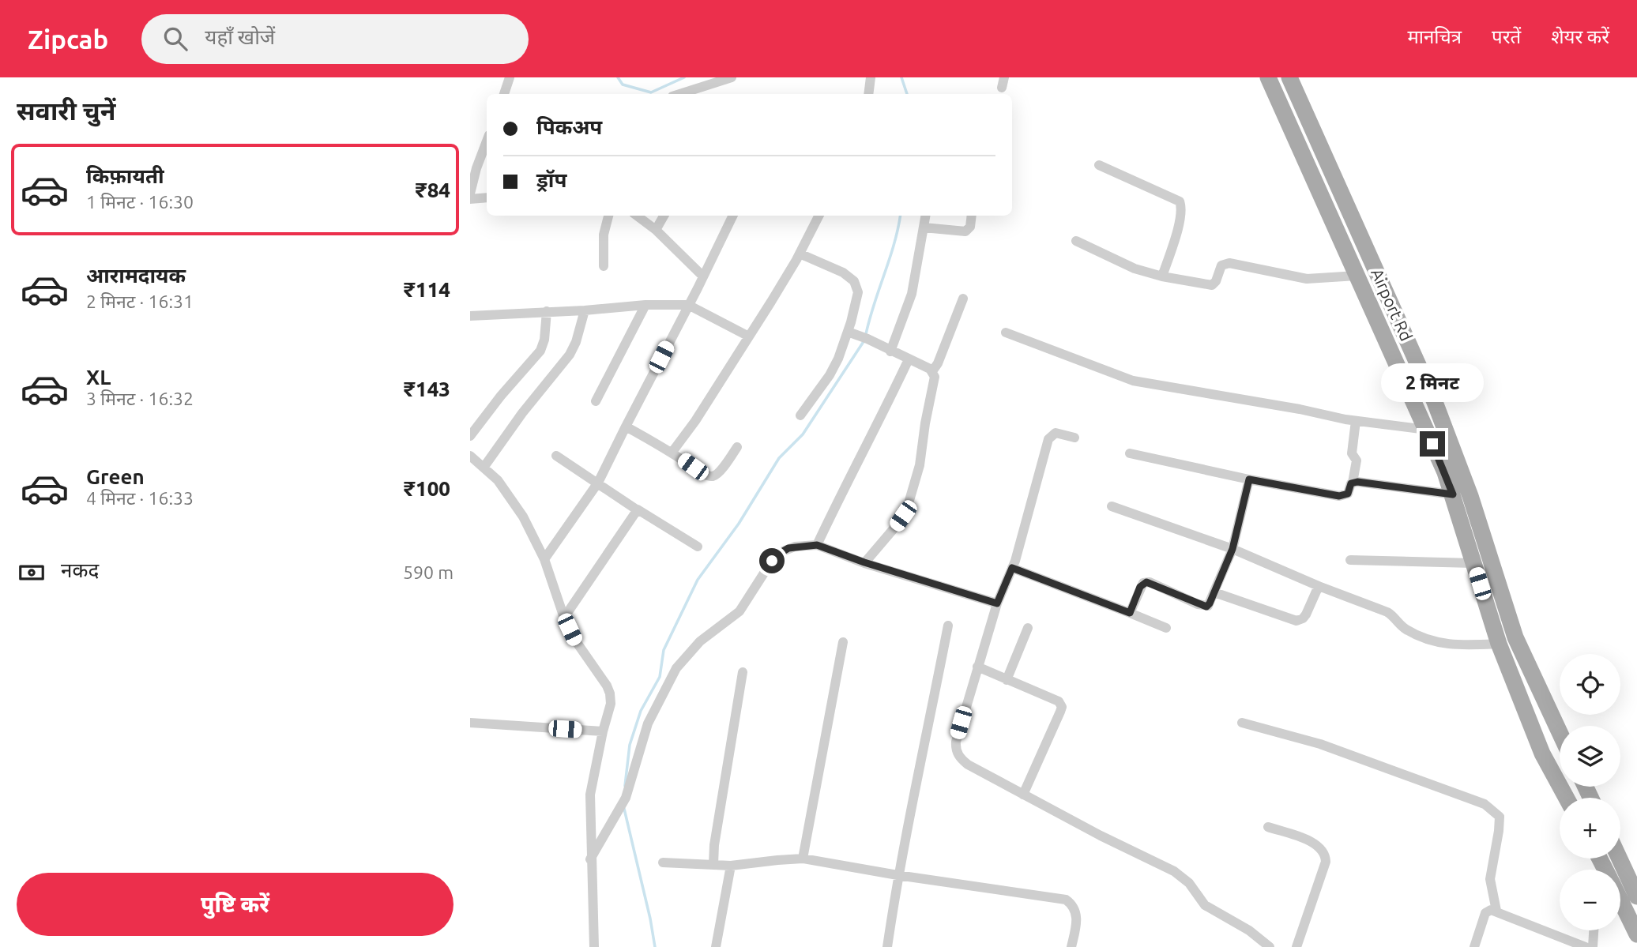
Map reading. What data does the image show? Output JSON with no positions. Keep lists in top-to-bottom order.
{
  "streets": {
    "main road": ["Airport Rd"]
  },
  "page": {
    "header": "Zipcab",
    "search": "यहाँ खोजें",
    "nav": ["मानचित्र", "परतें", "शेयर करें"],
    "heading": "सवारी चुनें",
    "banner": ["पिकअप", "ड्रॉप"],
    "list": [
      {
        "name": "किफ़ायती",
        "note": "1 मिनट · 16:30",
        "value": "₹84"
      },
      {
        "name": "आरामदायक",
        "note": "2 मिनट · 16:31",
        "value": "₹114"
      },
      {
        "name": "XL",
        "note": "3 मिनट · 16:32",
        "value": "₹143"
      },
      {
        "name": "Green",
        "note": "4 मिनट · 16:33",
        "value": "₹100"
      }
    ],
    "bubble": "2 मिनट",
    "pay": ["नकद", "590 m"],
    "map_buttons": ["+", "−"],
    "buttons": "पुष्टि करें"
  }
}
